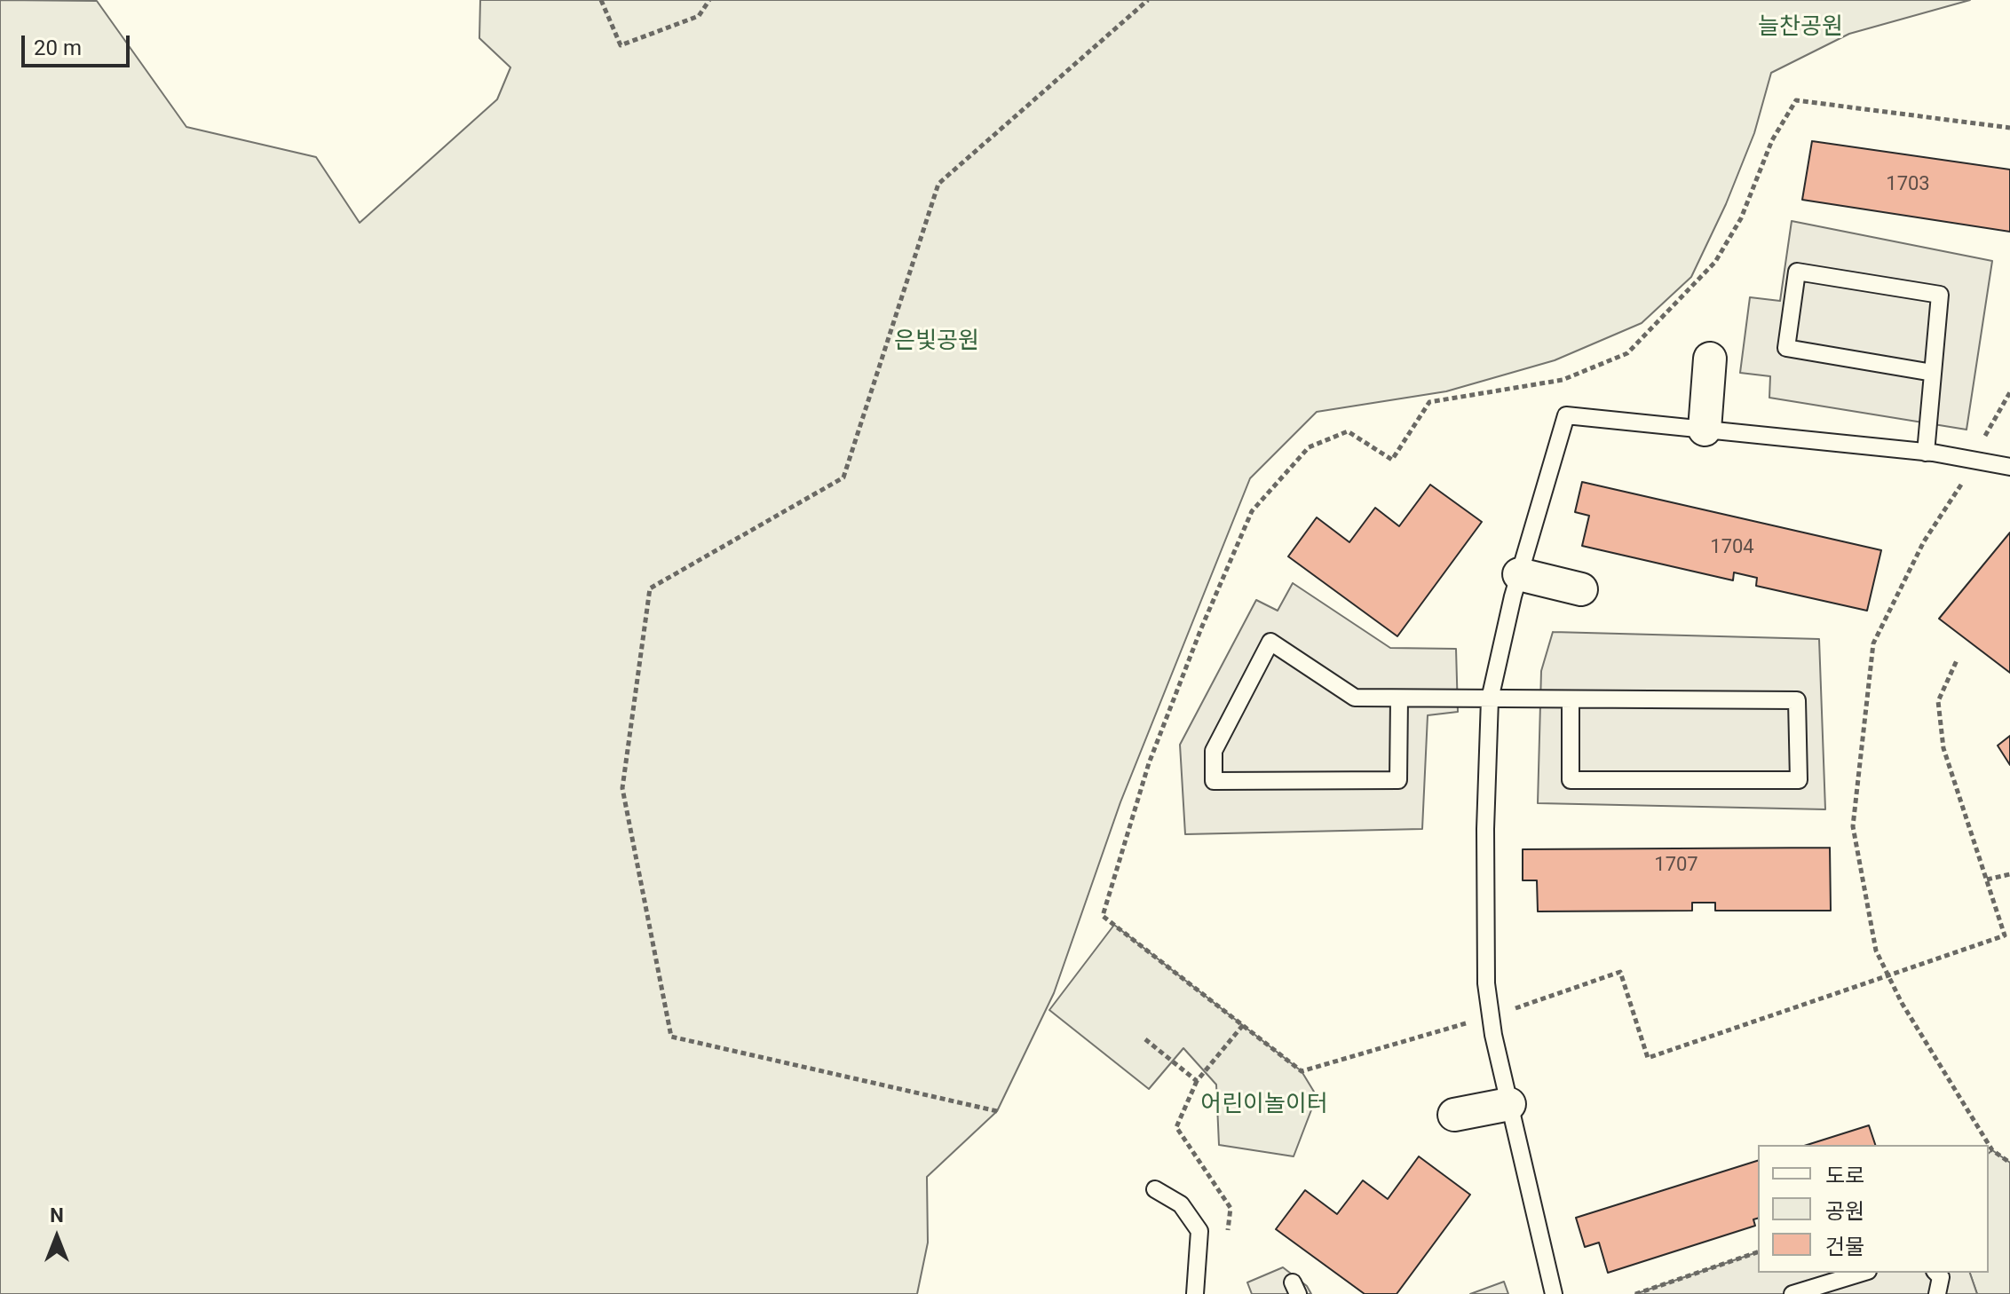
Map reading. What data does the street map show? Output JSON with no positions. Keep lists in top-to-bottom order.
{
  "parks": ["늘찬공원", "은빛공원", "어린이놀이터"],
  "house_numbers": ["1703", "1704", "1707"],
  "legend": ["도로", "공원", "건물"],
  "scale_bar": "20 m",
  "north": "top"
}
